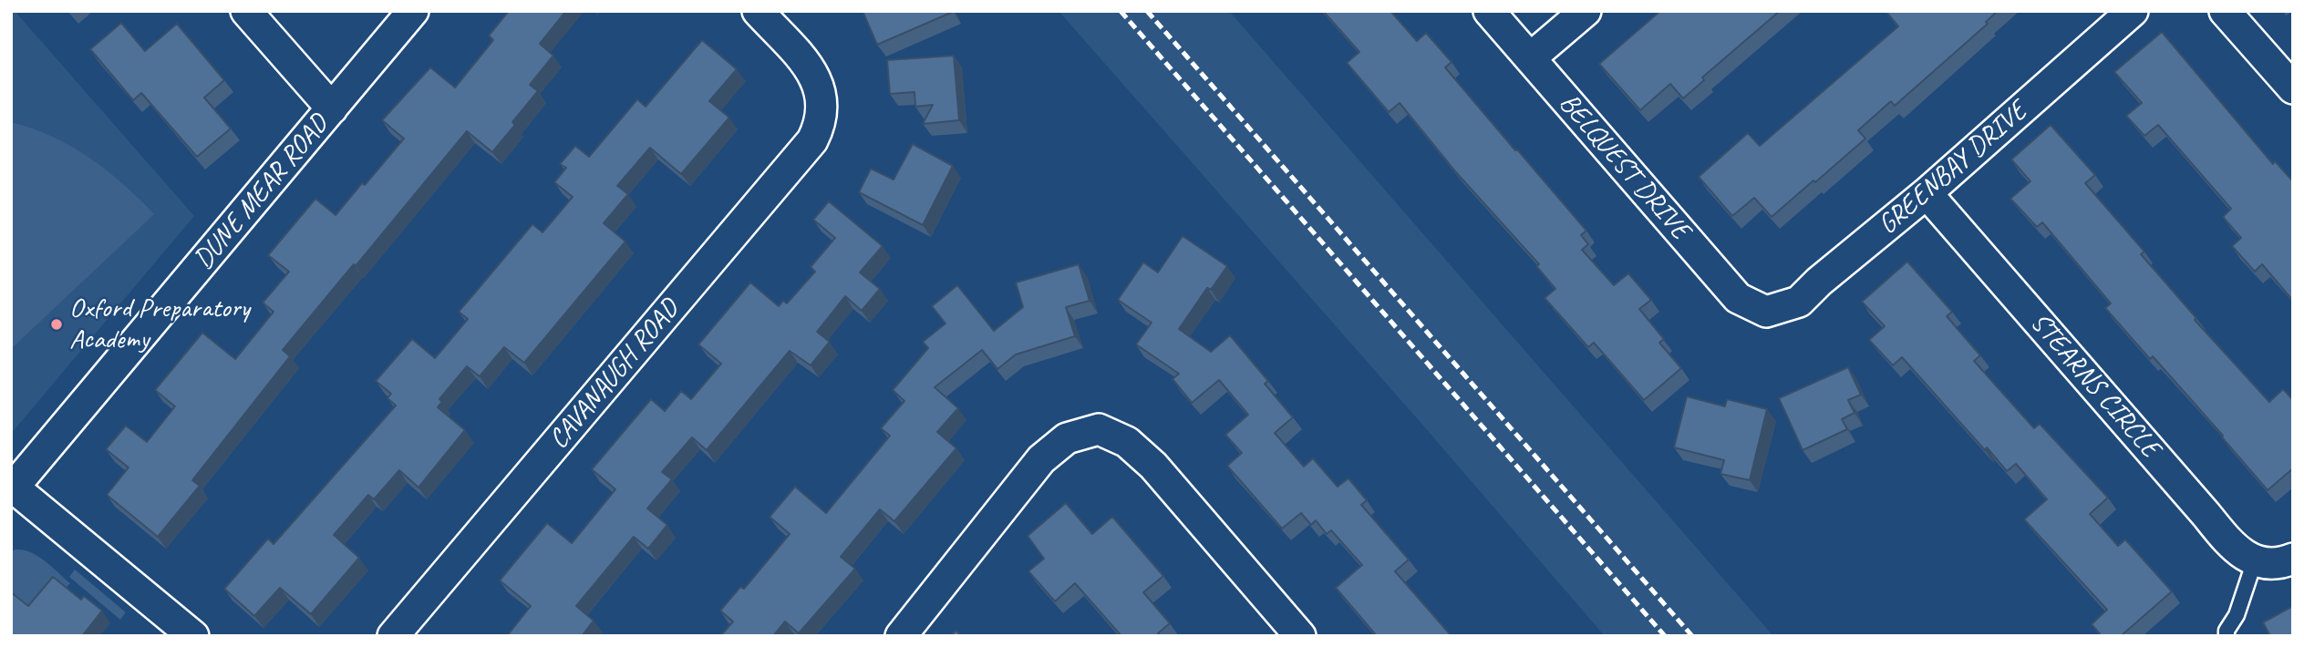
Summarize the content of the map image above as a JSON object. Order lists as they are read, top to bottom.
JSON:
{
  "streets": {
    "street": [
      "BELQUEST DRIVE",
      "GREENBAY DRIVE",
      "DUNE MEAR ROAD",
      "CAVANAUGH ROAD",
      "STEARNS CIRCLE"
    ]
  },
  "crossings": [
    ["BELQUEST DRIVE", "GREENBAY DRIVE"],
    ["GREENBAY DRIVE", "STEARNS CIRCLE"]
  ],
  "places": ["Oxford Preparatory Academy"]
}
